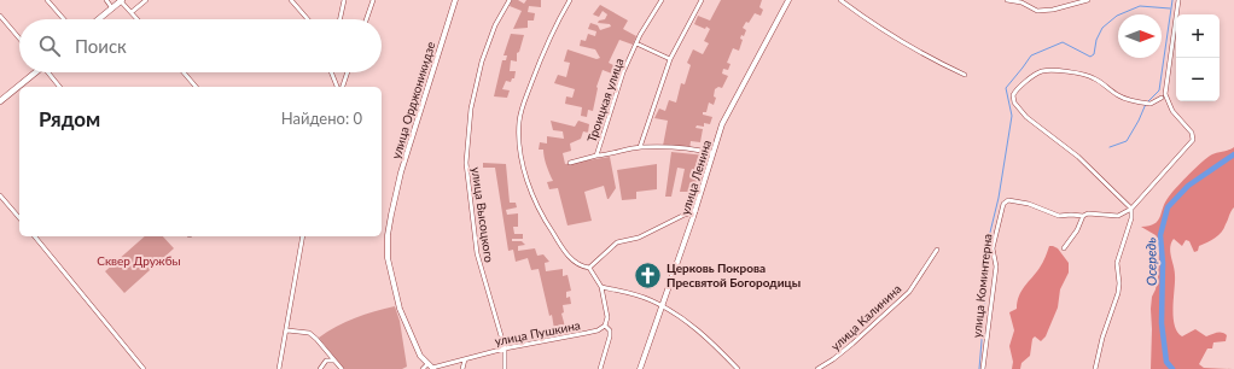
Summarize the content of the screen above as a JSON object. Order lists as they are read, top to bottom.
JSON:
{
  "streets": {
    "street": [
      "улица Орджоникидзе",
      "Троицкая улица",
      "улица Ленина",
      "улица Высоцкого",
      "улица Коминтерна",
      "улица Калинина",
      "улица Пушкина"
    ]
  },
  "crossings": [
    ["улица Орджоникидзе", "улица Пушкина"],
    ["Троицкая улица", "улица Ленина"],
    ["улица Высоцкого", "улица Пушкина"]
  ],
  "water": ["Осередь"],
  "parks": ["Сквер Дружбы"],
  "places": {
    "church": ["Церковь Покрова Пресвятой Богородицы"]
  },
  "north": "right",
  "page": {
    "map_buttons": ["+", "−"],
    "search": "Поиск",
    "heading": ["Рядом", "Найдено: 0"]
  }
}
